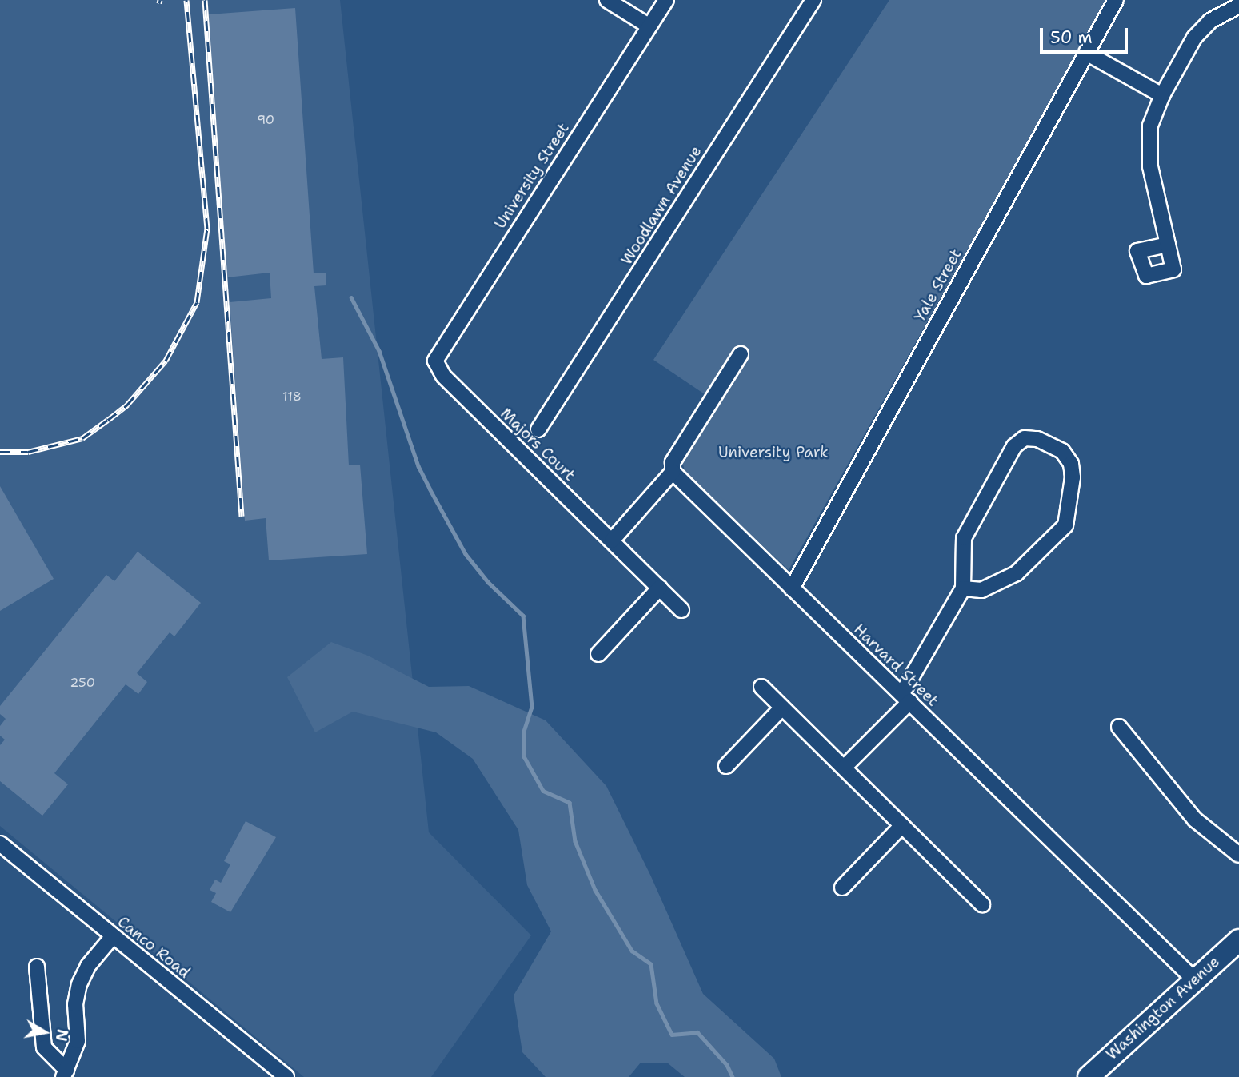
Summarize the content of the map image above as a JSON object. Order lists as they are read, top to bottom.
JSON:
{
  "streets": {
    "main road": ["Washington Avenue"],
    "street": [
      "University Street",
      "Woodlawn Avenue",
      "Yale Street",
      "Majors Court",
      "Harvard Street",
      "Canco Road"
    ]
  },
  "crossings": [
    ["University Street", "Majors Court"],
    ["Yale Street", "Harvard Street"],
    ["Harvard Street", "Washington Avenue"]
  ],
  "parks": ["University Park"],
  "house_numbers": ["90", "118", "250"],
  "scale_bar": "50 m",
  "north": "right"
}
